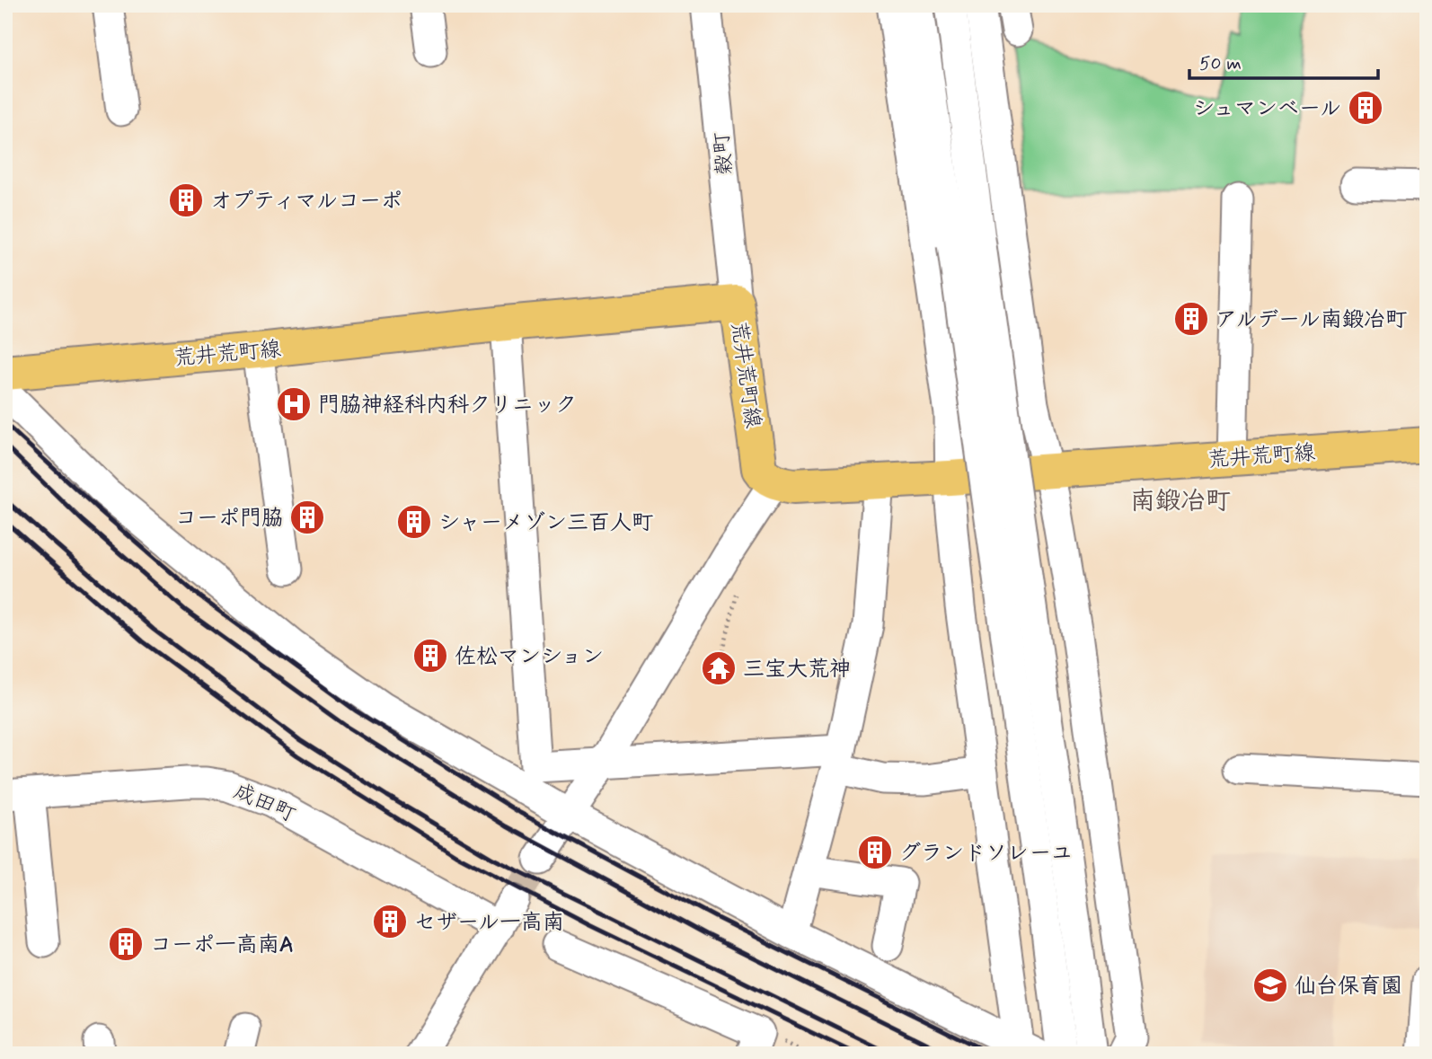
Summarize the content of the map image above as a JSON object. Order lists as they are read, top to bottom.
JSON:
{
  "streets": {
    "main road": ["荒井荒町線"],
    "street": ["穀町", "成田町"]
  },
  "crossings": [
    ["穀町", "荒井荒町線"]
  ],
  "districts": ["南鍛冶町"],
  "places": {
    "building": [
      "シュマンベール",
      "オプティマルコーポ",
      "アルデール南鍛冶町",
      "コーポ門脇",
      "シャーメゾン三百人町",
      "佐松マンション",
      "グランドソレーユ",
      "セザール一高南",
      "コーポ一高南A"
    ],
    "hospital": ["門脇神経科内科クリニック"],
    "temple": ["三宝大荒神"],
    "school or university": ["仙台保育園"]
  },
  "scale_bar": "50 m"
}
